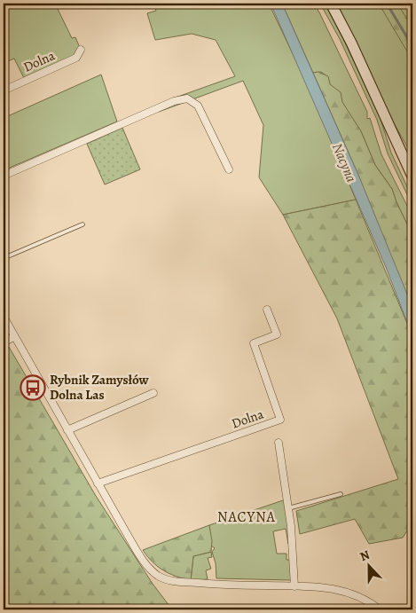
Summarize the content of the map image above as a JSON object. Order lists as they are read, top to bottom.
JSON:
{
  "streets": {
    "street": ["Dolna"]
  },
  "districts": ["NACYNA"],
  "water": ["Nacyna"],
  "places": {
    "bus stop": ["Rybnik Zamysłów Dolna Las"]
  },
  "north": "top"
}
